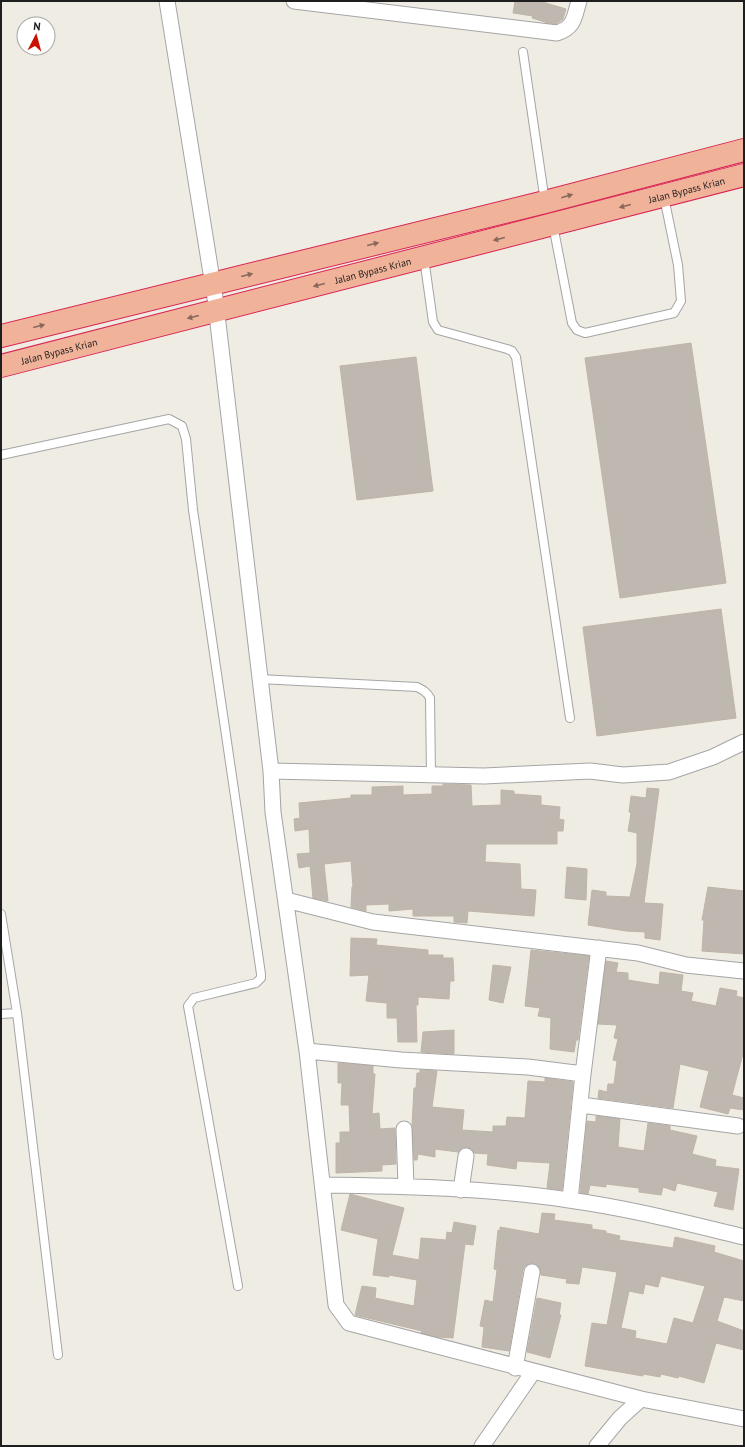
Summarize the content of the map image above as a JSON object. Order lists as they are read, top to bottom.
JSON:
{
  "streets": {
    "highway": ["Jalan Bypass Krian"]
  },
  "north": "top"
}
